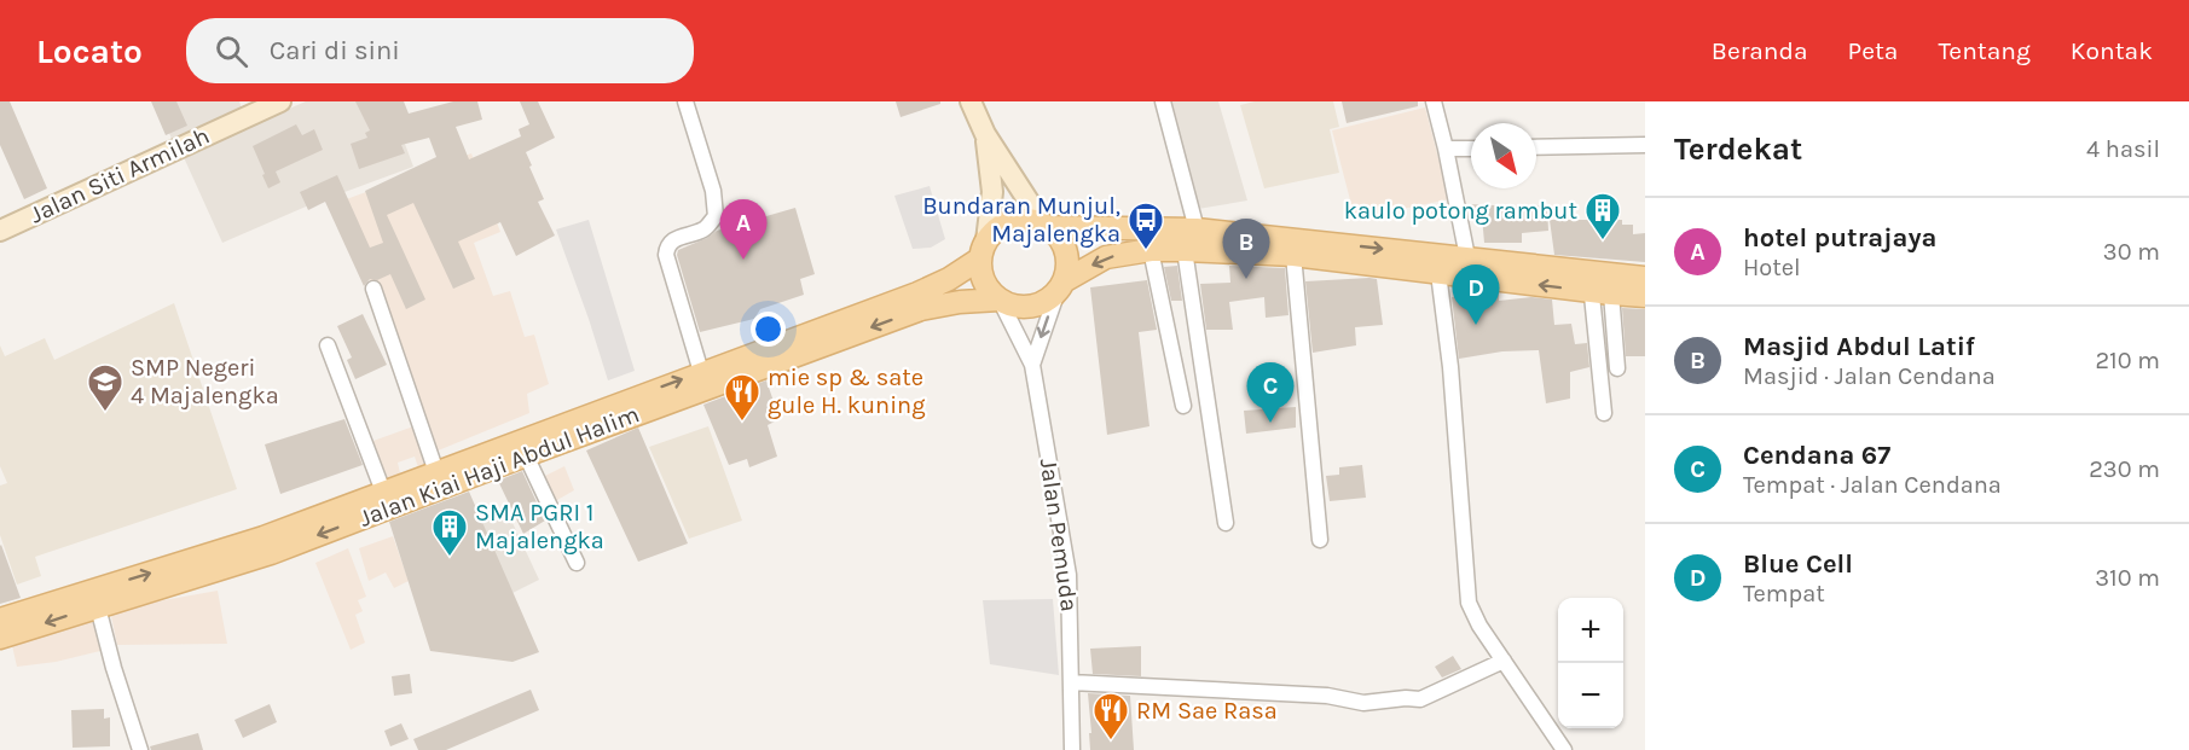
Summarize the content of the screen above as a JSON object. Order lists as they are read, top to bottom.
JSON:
{
  "streets": {
    "main road": ["Jalan Siti Armilah", "Jalan Kiai Haji Abdul Halim"],
    "street": ["Jalan Pemuda"]
  },
  "places": {
    "building": ["kaulo potong rambut", "SMA PGRI 1 Majalengka"],
    "bus stop": ["Bundaran Munjul, Majalengka"],
    "school or university": ["SMP Negeri 4 Majalengka"],
    "restaurant": ["mie sp & sate gule H. kuning", "RM Sae Rasa"]
  },
  "north": "bottom right",
  "page": {
    "header": "Locato",
    "search": "Cari di sini",
    "nav": [
      "Beranda",
      "Peta",
      "Tentang",
      "Kontak"
    ],
    "heading": ["Terdekat", "4 hasil"],
    "list": [
      {
        "mark": "A",
        "name": "hotel putrajaya",
        "note": "Hotel",
        "value": "30 m"
      },
      {
        "mark": "B",
        "name": "Masjid Abdul Latif",
        "note": "Masjid · Jalan Cendana",
        "value": "210 m"
      },
      {
        "mark": "C",
        "name": "Cendana 67",
        "note": "Tempat · Jalan Cendana",
        "value": "230 m"
      },
      {
        "mark": "D",
        "name": "Blue Cell",
        "note": "Tempat",
        "value": "310 m"
      }
    ],
    "pins": [
      "A",
      "B",
      "D",
      "C"
    ],
    "map_buttons": ["+", "−"]
  }
}
